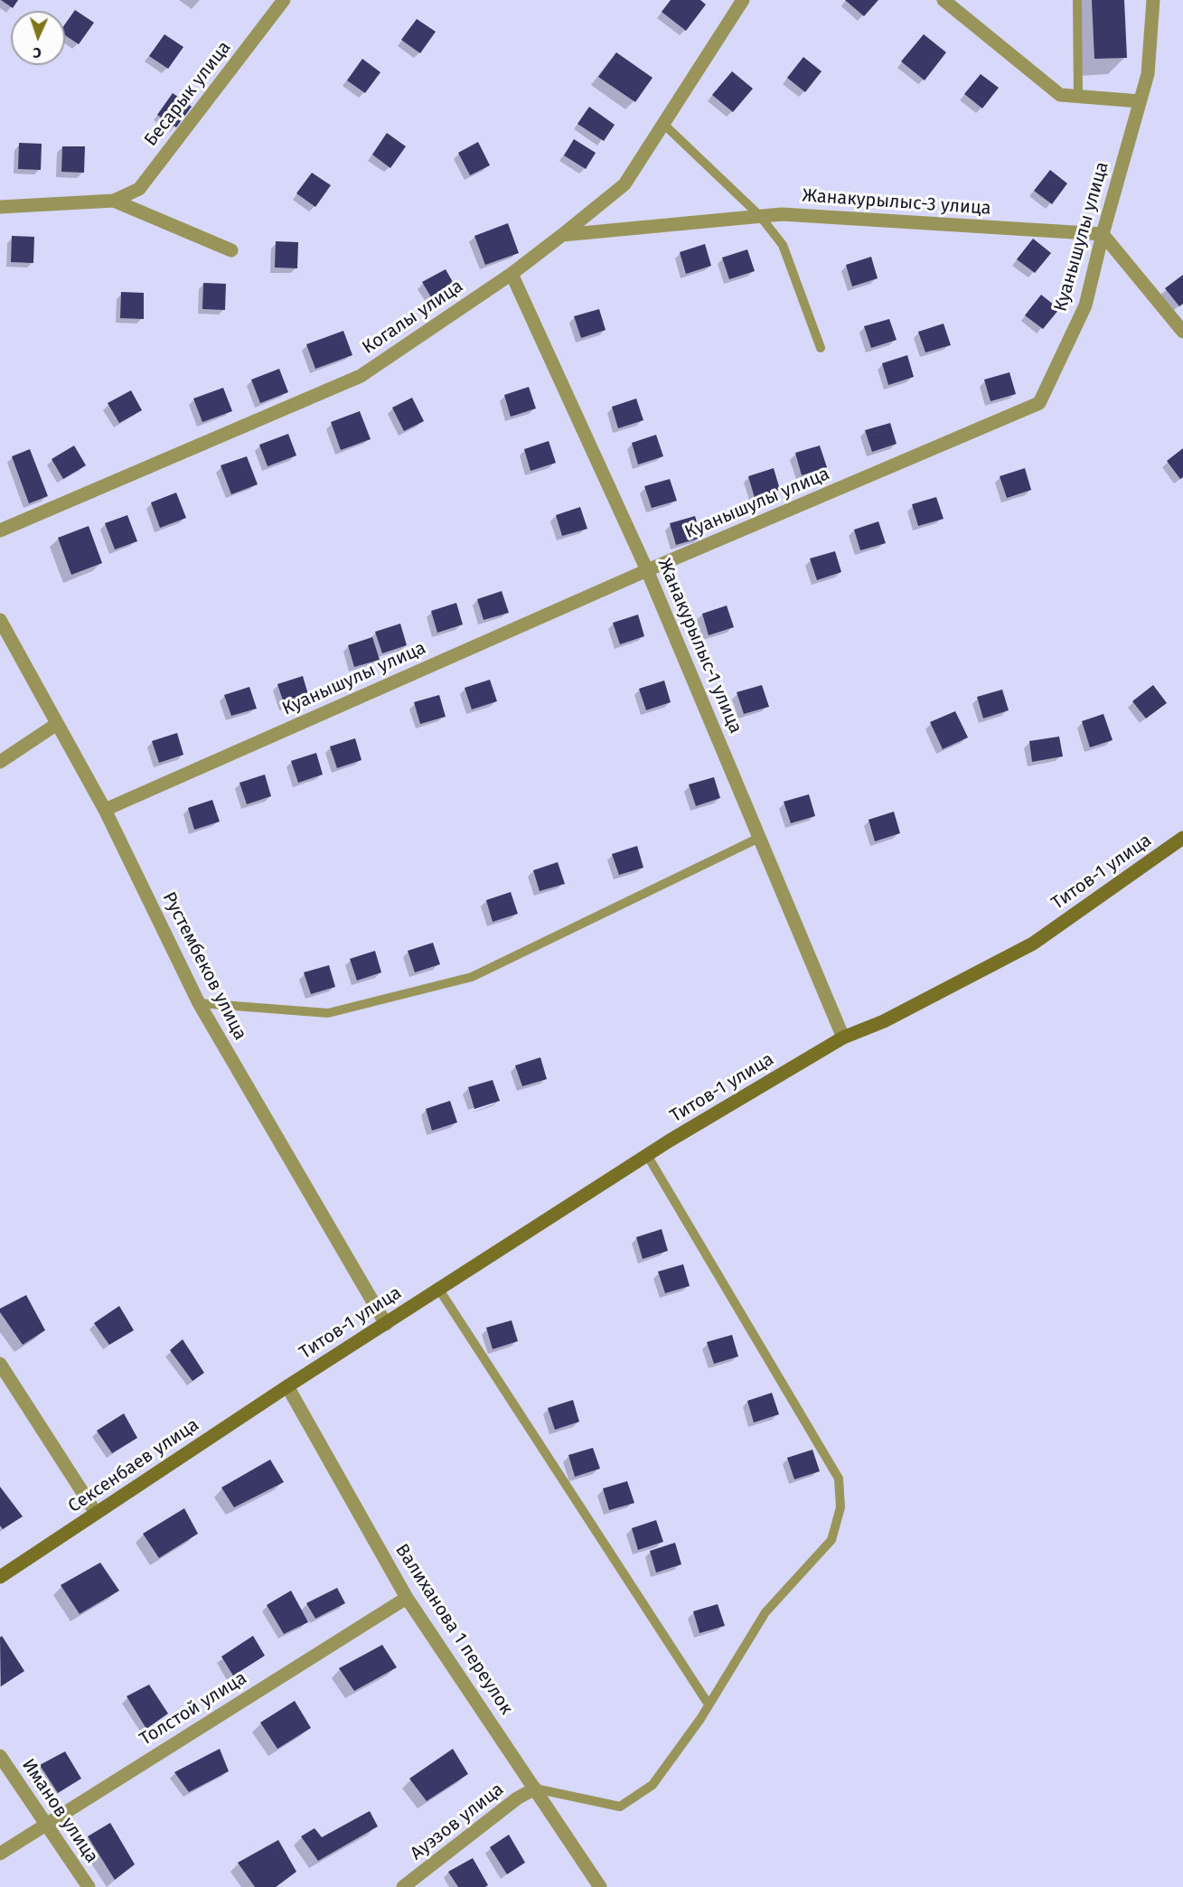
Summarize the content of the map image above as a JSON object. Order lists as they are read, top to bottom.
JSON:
{
  "streets": {
    "street": [
      "Бесарык улица",
      "Жанакурылыс-3 улица",
      "Куанышулы улица",
      "Когалы улица",
      "Жанакурылыс-1 улица",
      "Титов-1 улица",
      "Рустембеков улица",
      "Сексенбаев улица",
      "Валиханова 1 переулок",
      "Толстой улица",
      "Иманов улица",
      "Ауэзов улица"
    ]
  },
  "crossings": [
    ["Жанакурылыс-3 улица", "Куанышулы улица"],
    ["Жанакурылыс-3 улица", "Когалы улица"],
    ["Куанышулы улица", "Жанакурылыс-1 улица"],
    ["Куанышулы улица", "Рустембеков улица"],
    ["Когалы улица", "Жанакурылыс-1 улица"],
    ["Жанакурылыс-1 улица", "Титов-1 улица"],
    ["Титов-1 улица", "Рустембеков улица"],
    ["Титов-1 улица", "Сексенбаев улица"],
    ["Титов-1 улица", "Валиханова 1 переулок"],
    ["Сексенбаев улица", "Валиханова 1 переулок"],
    ["Валиханова 1 переулок", "Толстой улица"],
    ["Валиханова 1 переулок", "Ауэзов улица"],
    ["Толстой улица", "Иманов улица"]
  ],
  "north": "bottom"
}
